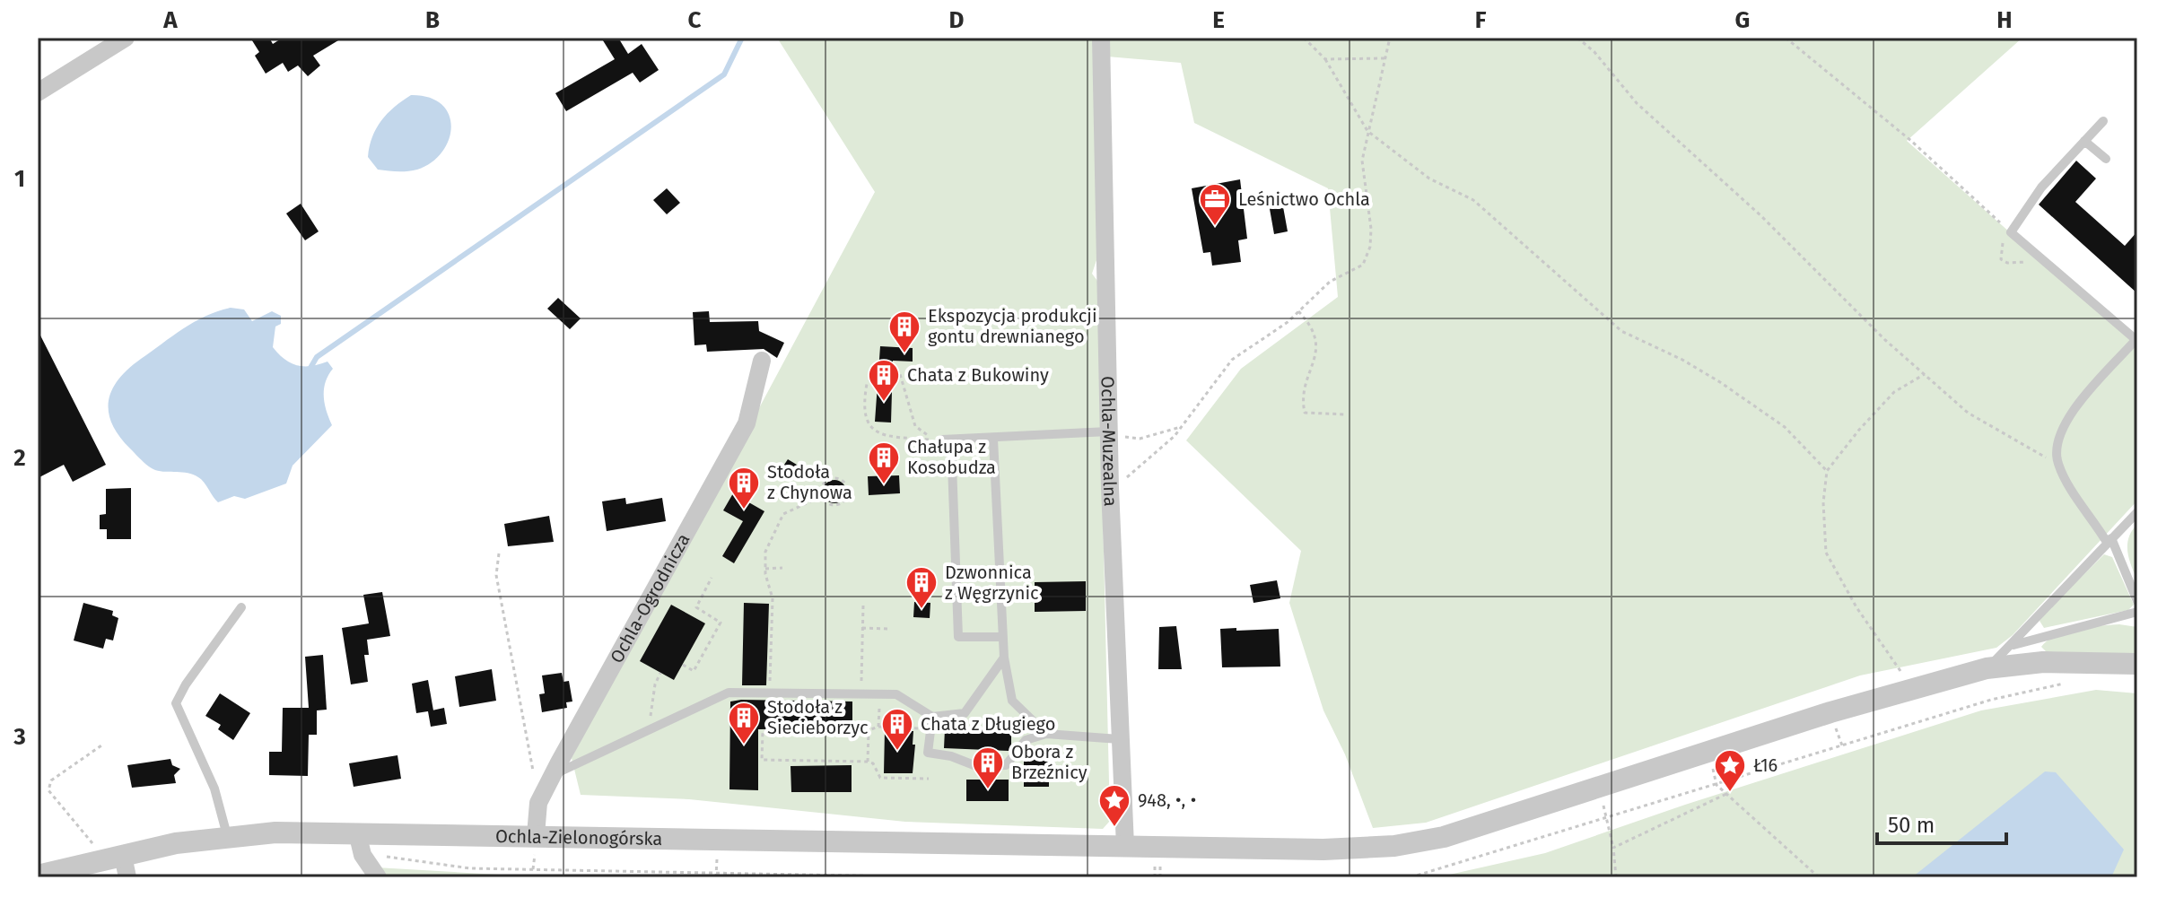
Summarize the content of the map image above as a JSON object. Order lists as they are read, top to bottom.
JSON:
{
  "streets": {
    "street": ["Ochla-Muzealna", "Ochla-Ogrodnicza", "Ochla-Zielonogórska"]
  },
  "crossings": [
    ["Ochla-Muzealna", "Ochla-Zielonogórska"],
    ["Ochla-Ogrodnicza", "Ochla-Zielonogórska"]
  ],
  "places": {
    "office": ["Leśnictwo Ochla"],
    "building": [
      "Ekspozycja produkcji gontu drewnianego",
      "Chata z Bukowiny",
      "Chałupa z Kosobudza",
      "Stodoła z Chynowa",
      "Dzwonnica z Węgrzynic",
      "Stodoła z Siecieborzyc",
      "Chata z Długiego",
      "Obora z Brzeźnicy"
    ],
    "place": ["Ł16", "948, •, •"]
  },
  "scale_bar": "50 m",
  "grid": {
    "columns": [
      "A",
      "B",
      "C",
      "D",
      "E",
      "F",
      "G",
      "H"
    ],
    "rows": ["1", "2", "3"]
  }
}
